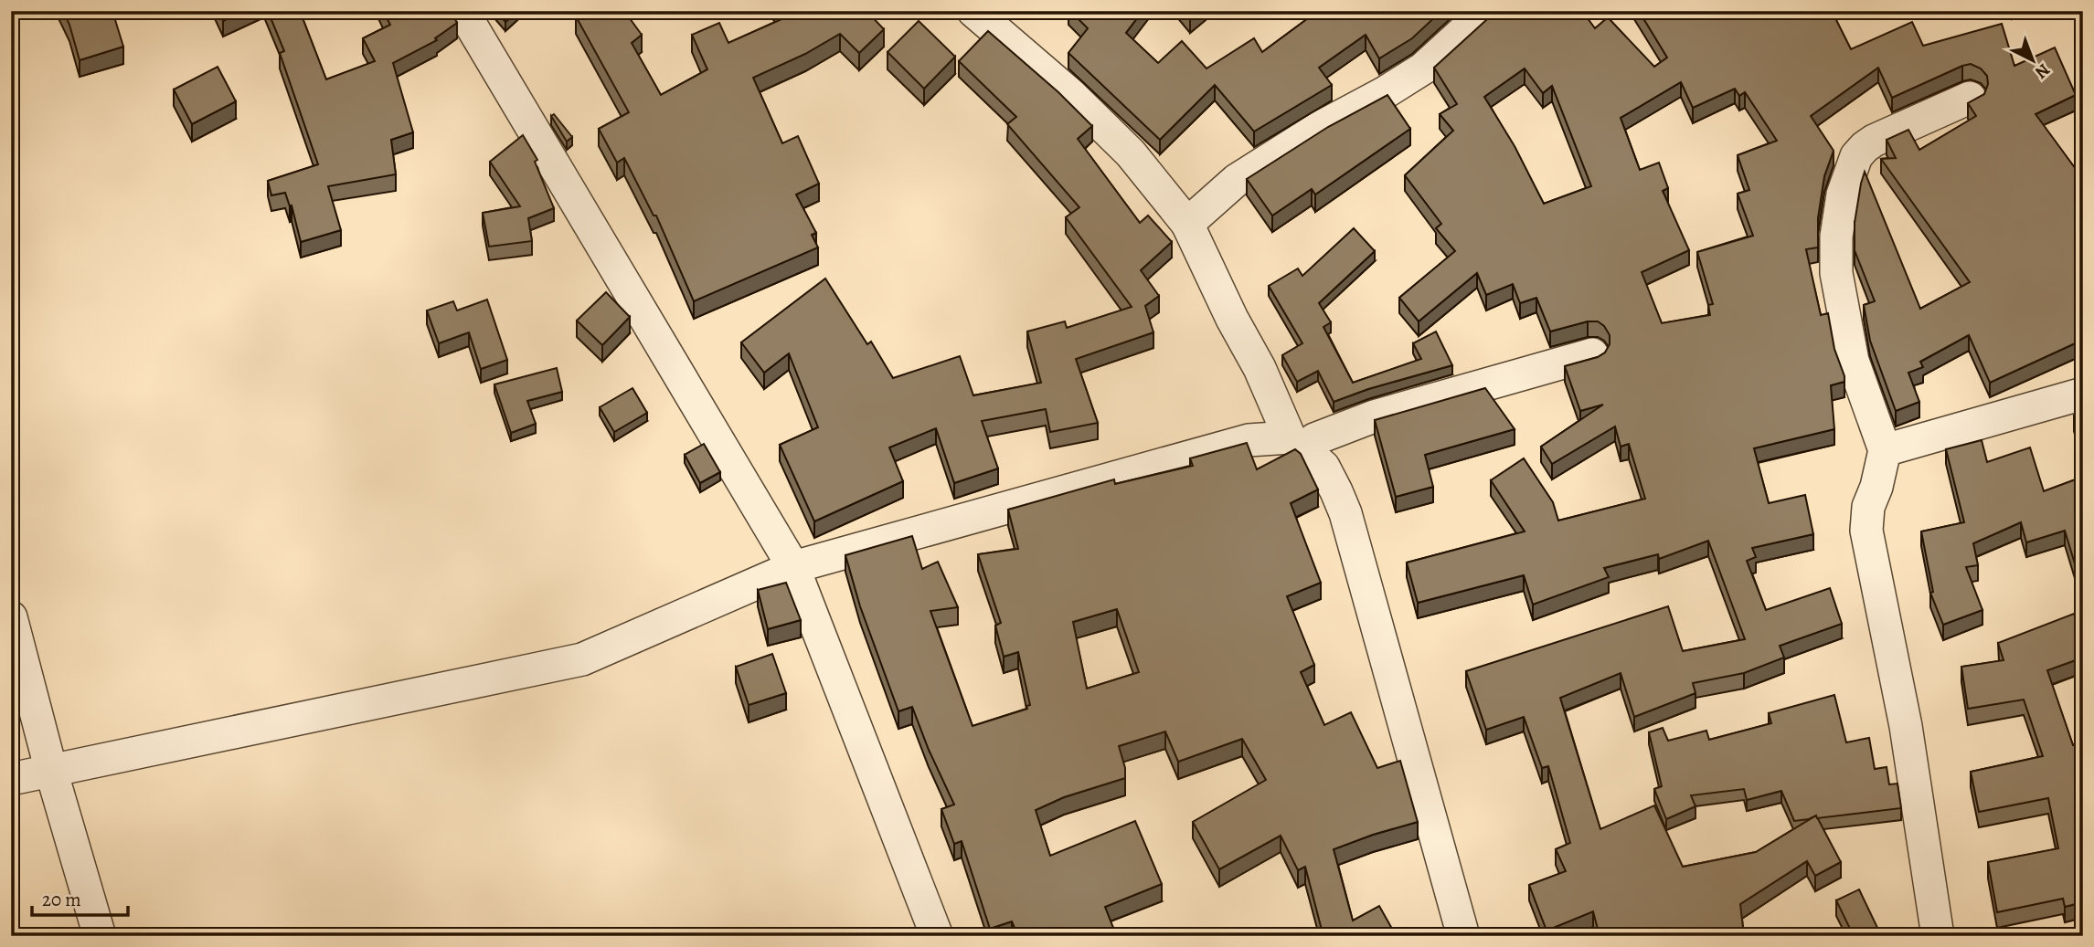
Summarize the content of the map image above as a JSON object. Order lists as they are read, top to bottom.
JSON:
{
  "scale_bar": "20 m",
  "north": "bottom right"
}
